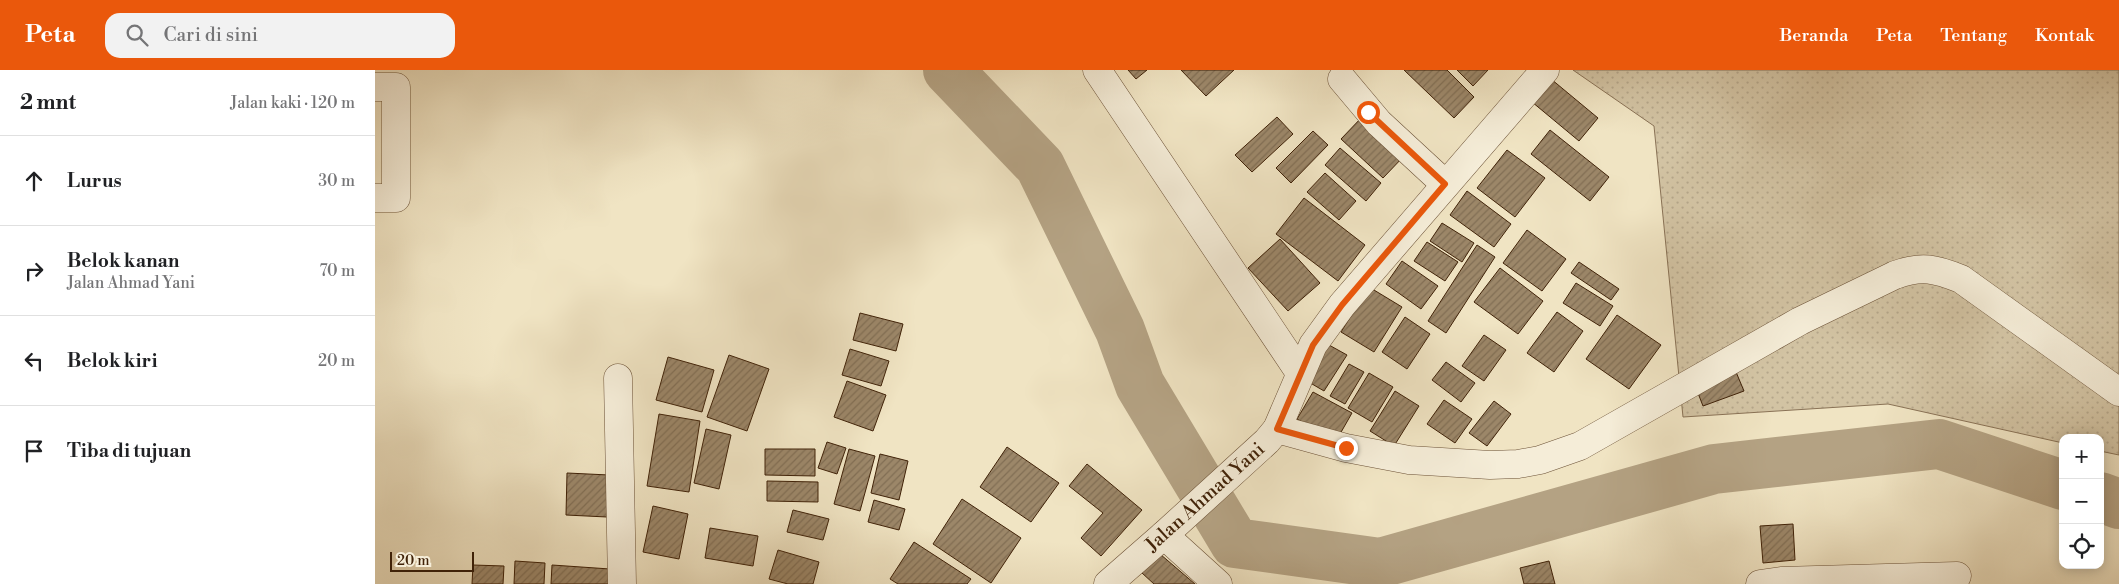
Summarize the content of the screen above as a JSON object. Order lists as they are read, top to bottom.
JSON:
{
  "streets": {
    "street": ["Jalan Ahmad Yani"]
  },
  "scale_bar": "20 m",
  "page": {
    "header": "Peta",
    "search": "Cari di sini",
    "nav": [
      "Beranda",
      "Peta",
      "Tentang",
      "Kontak"
    ],
    "heading": ["2 mnt", "Jalan kaki · 120 m"],
    "list": [
      ["Lurus", "30 m"],
      ["Belok kanan", "Jalan Ahmad Yani", "70 m"],
      ["Belok kiri", "20 m"],
      "Tiba di tujuan"
    ],
    "map_buttons": ["+", "−"],
    "scale": "20 m"
  }
}
